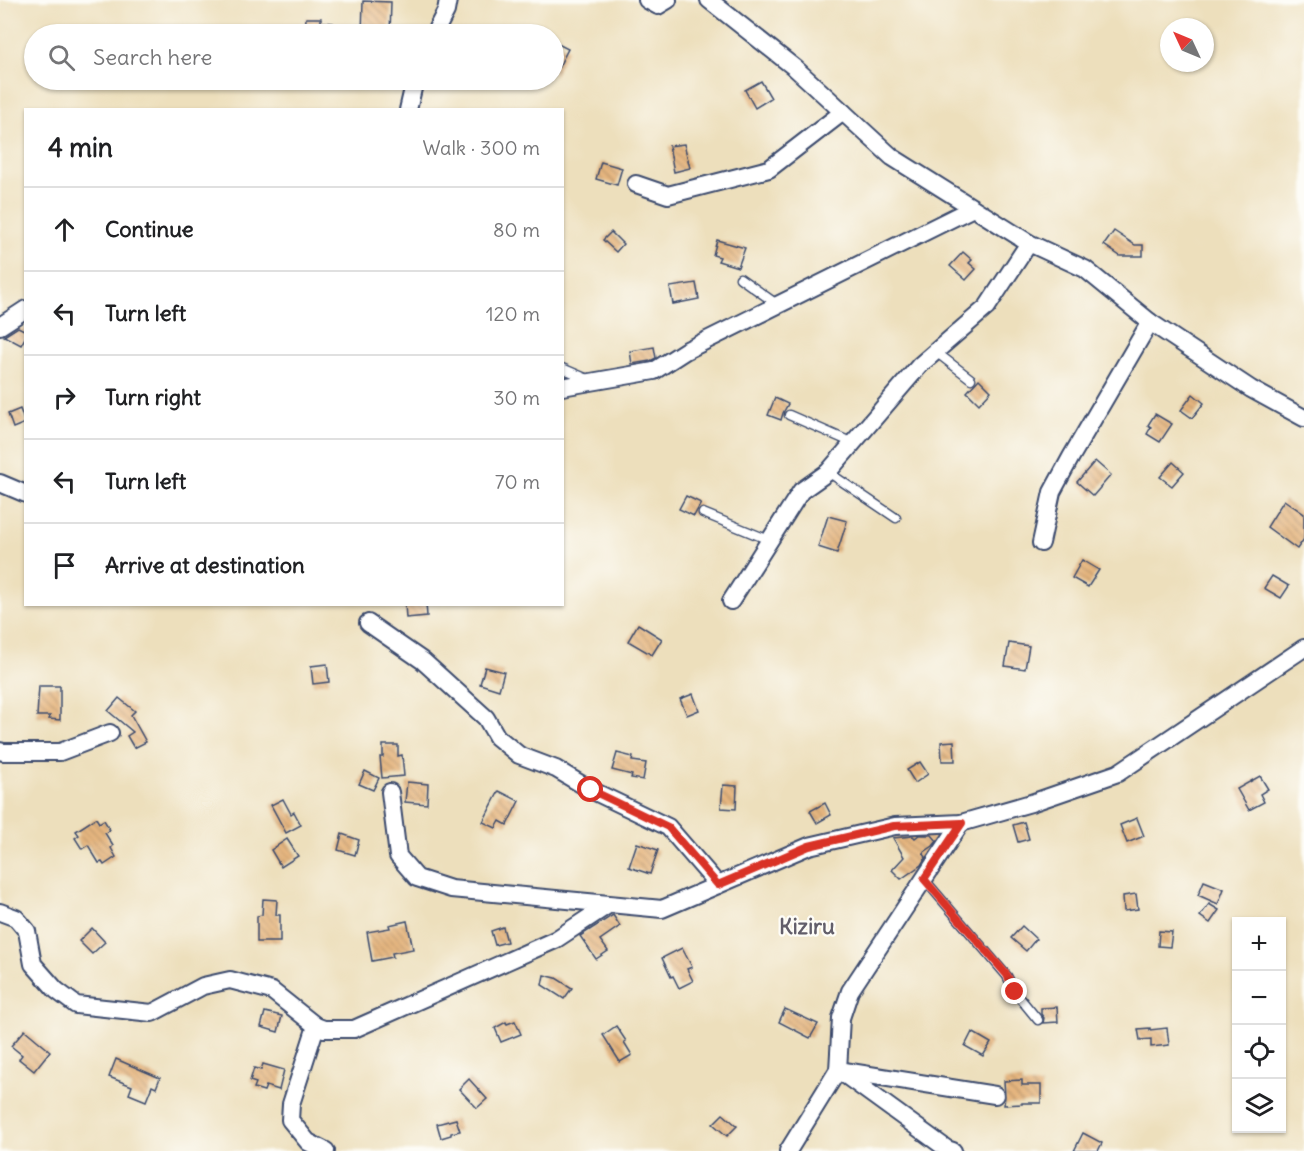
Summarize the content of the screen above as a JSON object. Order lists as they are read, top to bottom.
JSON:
{
  "districts": ["Kiziru"],
  "north": "top left",
  "page": {
    "search": "Search here",
    "heading": ["4 min", "Walk · 300 m"],
    "list": [
      ["Continue", "80 m"],
      ["Turn left", "120 m"],
      ["Turn right", "30 m"],
      ["Turn left", "70 m"],
      "Arrive at destination"
    ],
    "map_buttons": ["+", "−"]
  }
}
